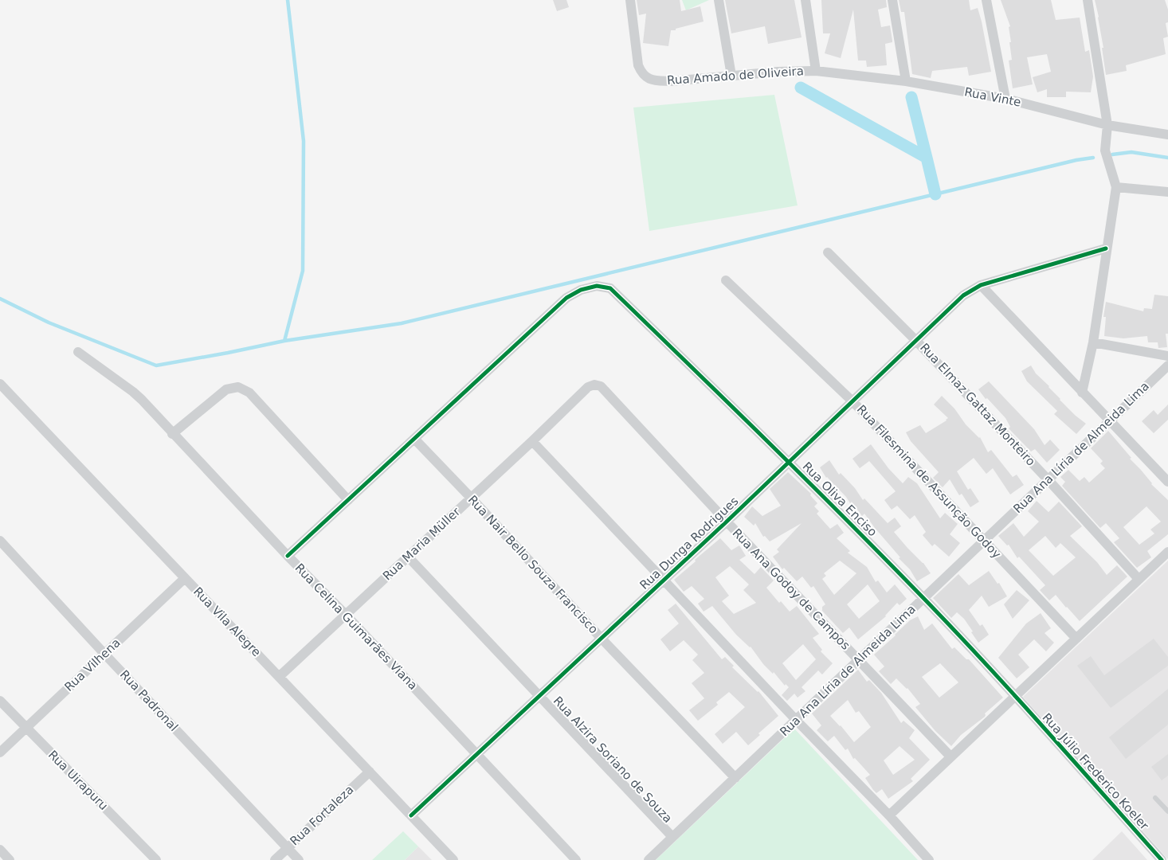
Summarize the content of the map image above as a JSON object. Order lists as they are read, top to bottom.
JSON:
{
  "streets": {
    "street": [
      "Rua Amado de Oliveira",
      "Rua Vinte",
      "Rua Elmaz Gattaz Monteiro",
      "Rua Ana Líria de Almeida Lima",
      "Rua Filesmina de Assunção Godoy",
      "Rua Oliva Enciso",
      "Rua Dunga Rodrigues",
      "Rua Maria Müller",
      "Rua Nair Bello Souza Francisco",
      "Rua Ana Godoy de Campos",
      "Rua Vila Alegre",
      "Rua Celina Guimarães Viana",
      "Rua Vilhena",
      "Rua Padronal",
      "Rua Alzira Soriano de Souza",
      "Rua Júlio Frederico Koeler",
      "Rua Uirapuru",
      "Rua Fortaleza"
    ]
  },
  "crossings": [
    ["Rua Amado de Oliveira", "Rua Vinte"],
    ["Rua Elmaz Gattaz Monteiro", "Rua Ana Líria de Almeida Lima"],
    ["Rua Elmaz Gattaz Monteiro", "Rua Dunga Rodrigues"],
    ["Rua Ana Líria de Almeida Lima", "Rua Filesmina de Assunção Godoy"],
    ["Rua Ana Líria de Almeida Lima", "Rua Oliva Enciso"],
    ["Rua Ana Líria de Almeida Lima", "Rua Nair Bello Souza Francisco"],
    ["Rua Ana Líria de Almeida Lima", "Rua Ana Godoy de Campos"],
    ["Rua Ana Líria de Almeida Lima", "Rua Alzira Soriano de Souza"],
    ["Rua Filesmina de Assunção Godoy", "Rua Dunga Rodrigues"],
    ["Rua Oliva Enciso", "Rua Dunga Rodrigues"],
    ["Rua Oliva Enciso", "Rua Nair Bello Souza Francisco"],
    ["Rua Oliva Enciso", "Rua Júlio Frederico Koeler"],
    ["Rua Dunga Rodrigues", "Rua Nair Bello Souza Francisco"],
    ["Rua Dunga Rodrigues", "Rua Ana Godoy de Campos"],
    ["Rua Dunga Rodrigues", "Rua Vila Alegre"],
    ["Rua Dunga Rodrigues", "Rua Celina Guimarães Viana"],
    ["Rua Dunga Rodrigues", "Rua Alzira Soriano de Souza"],
    ["Rua Maria Müller", "Rua Nair Bello Souza Francisco"],
    ["Rua Maria Müller", "Rua Ana Godoy de Campos"],
    ["Rua Maria Müller", "Rua Vila Alegre"],
    ["Rua Maria Müller", "Rua Celina Guimarães Viana"],
    ["Rua Maria Müller", "Rua Alzira Soriano de Souza"],
    ["Rua Vila Alegre", "Rua Vilhena"],
    ["Rua Vila Alegre", "Rua Fortaleza"],
    ["Rua Vilhena", "Rua Padronal"],
    ["Rua Vilhena", "Rua Uirapuru"],
    ["Rua Padronal", "Rua Fortaleza"]
  ]
}
